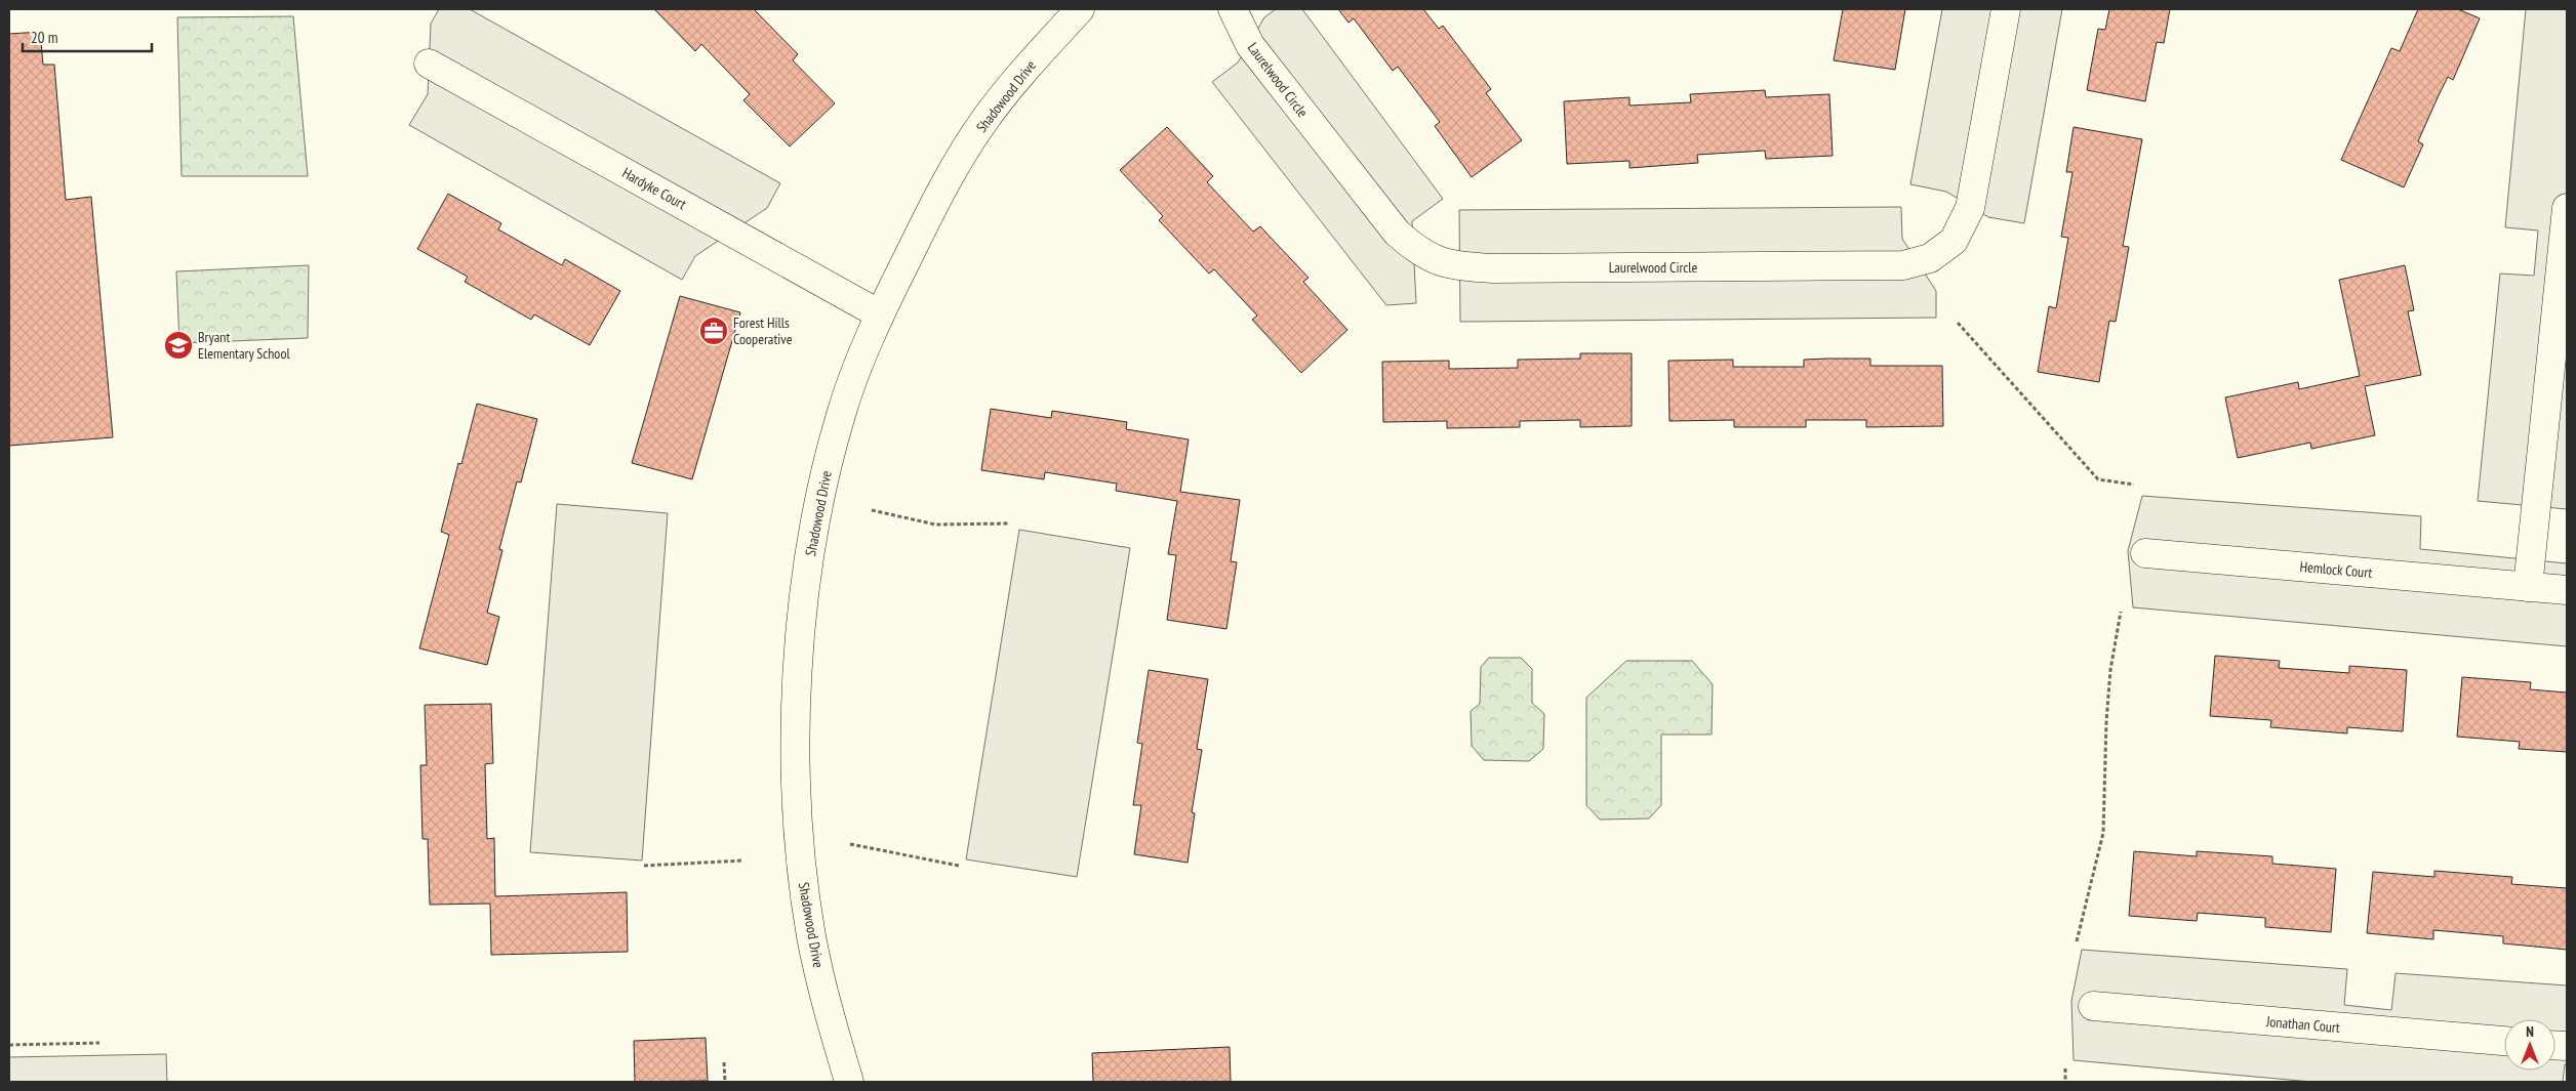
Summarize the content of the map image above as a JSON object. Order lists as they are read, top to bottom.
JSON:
{
  "streets": {
    "street": [
      "Laurelwood Circle",
      "Shadowood Drive",
      "Hardyke Court",
      "Hemlock Court",
      "Jonathan Court"
    ]
  },
  "crossings": [
    ["Shadowood Drive", "Hardyke Court"]
  ],
  "places": {
    "office": ["Forest Hills Cooperative"],
    "school or university": ["Bryant Elementary School"]
  },
  "scale_bar": "20 m",
  "north": "top"
}
